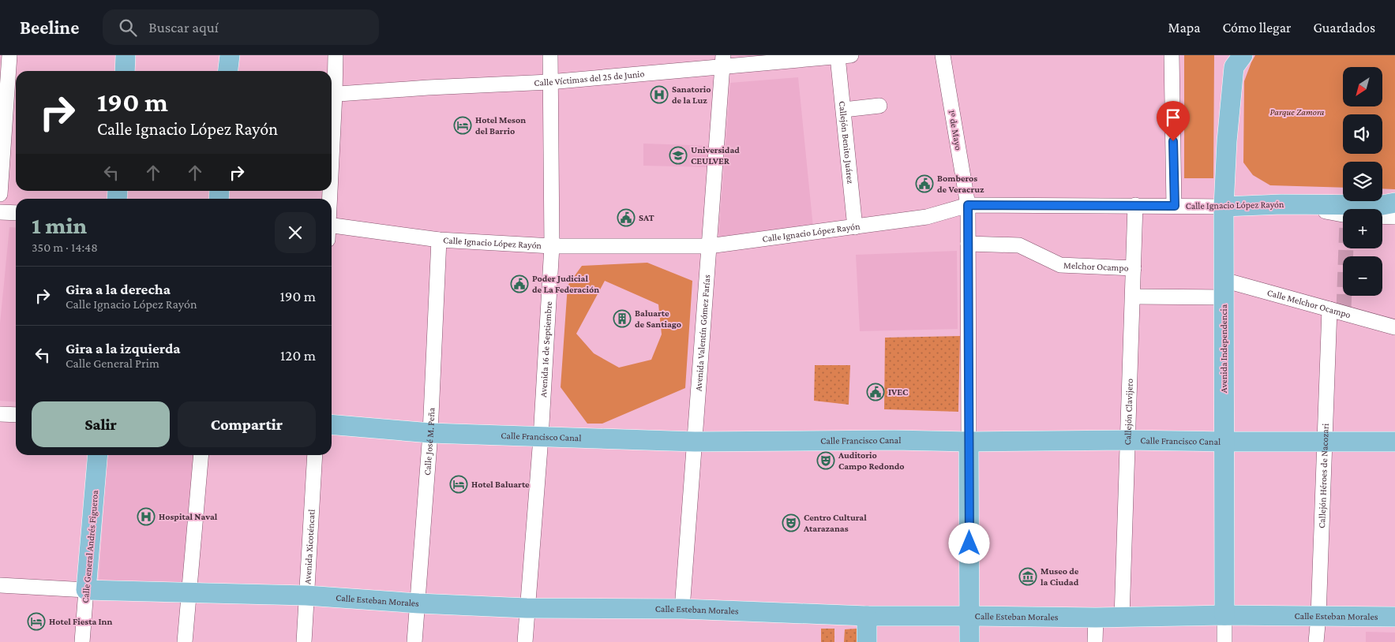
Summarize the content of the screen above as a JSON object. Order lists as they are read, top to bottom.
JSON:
{
  "streets": {
    "main road": [
      "Calle Ignacio López Rayón",
      "Avenida Independencia",
      "Calle Francisco Canal",
      "Calle General Andrés Figueroa",
      "Calle Esteban Morales"
    ],
    "street": [
      "Calle Víctimas del 25 de Junio",
      "1º de Mayo",
      "Callejón Benito Juárez",
      "Melchor Ocampo",
      "Calle Melchor Ocampo",
      "Avenida Valentín Gómez Farías",
      "Avenida 16 de Septiembre",
      "Callejón Clavijero",
      "Calle José M. Peña",
      "Callejón Héroes de Nacozari",
      "Avenida Xicoténcatl"
    ]
  },
  "crossings": [
    ["Calle Víctimas del 25 de Junio", "Callejón Benito Juárez"],
    ["Calle Víctimas del 25 de Junio", "Avenida Valentín Gómez Farías"],
    ["Calle Víctimas del 25 de Junio", "Avenida 16 de Septiembre"],
    ["1º de Mayo", "Calle Ignacio López Rayón"],
    ["1º de Mayo", "Melchor Ocampo"],
    ["1º de Mayo", "Calle Francisco Canal"],
    ["Callejón Benito Juárez", "Calle Ignacio López Rayón"],
    ["Calle Ignacio López Rayón", "Avenida Valentín Gómez Farías"],
    ["Calle Ignacio López Rayón", "Avenida 16 de Septiembre"],
    ["Calle Ignacio López Rayón", "Avenida Independencia"],
    ["Calle Ignacio López Rayón", "Callejón Clavijero"],
    ["Calle Ignacio López Rayón", "Calle José M. Peña"],
    ["Melchor Ocampo", "Callejón Clavijero"],
    ["Calle Melchor Ocampo", "Avenida Independencia"],
    ["Calle Melchor Ocampo", "Callejón Héroes de Nacozari"],
    ["Avenida Valentín Gómez Farías", "Calle Francisco Canal"],
    ["Avenida Valentín Gómez Farías", "Calle Esteban Morales"],
    ["Avenida 16 de Septiembre", "Calle Francisco Canal"],
    ["Avenida 16 de Septiembre", "Calle Esteban Morales"],
    ["Avenida Independencia", "Calle Francisco Canal"],
    ["Avenida Independencia", "Calle Esteban Morales"],
    ["Callejón Clavijero", "Calle Francisco Canal"],
    ["Callejón Clavijero", "Calle Esteban Morales"],
    ["Calle Francisco Canal", "Calle José M. Peña"],
    ["Calle Francisco Canal", "Callejón Héroes de Nacozari"],
    ["Calle José M. Peña", "Calle Esteban Morales"],
    ["Callejón Héroes de Nacozari", "Calle Esteban Morales"],
    ["Calle General Andrés Figueroa", "Calle Esteban Morales"],
    ["Avenida Xicoténcatl", "Calle Esteban Morales"]
  ],
  "parks": ["Parque Zamora"],
  "places": {
    "hospital": ["Sanatorio de la Luz", "Hospital Naval"],
    "hotel": ["Hotel Meson del Barrio", "Hotel Baluarte", "Hotel Fiesta Inn"],
    "school or university": ["Universidad CEULVER"],
    "public building": [
      "Bomberos de Veracruz",
      "SAT",
      "Poder Judicial de La Federación",
      "IVEC"
    ],
    "building": ["Baluarte de Santiago"],
    "theatre": ["Auditorio Campo Redondo", "Centro Cultural Atarazanas"],
    "museum": ["Museo de la Ciudad"]
  },
  "north": "bottom left",
  "page": {
    "header": "Beeline",
    "search": "Buscar aquí",
    "nav": ["Mapa", "Cómo llegar", "Guardados"],
    "map_buttons": ["+", "−"],
    "turn": ["190 m", "Calle Ignacio López Rayón"],
    "heading": ["1 min", "350 m · 14:48"],
    "list": [
      {
        "name": "Gira a la derecha",
        "note": "Calle Ignacio López Rayón",
        "value": "190 m"
      },
      {
        "name": "Gira a la izquierda",
        "note": "Calle General Prim",
        "value": "120 m"
      }
    ],
    "buttons": ["Salir", "Compartir"]
  }
}
